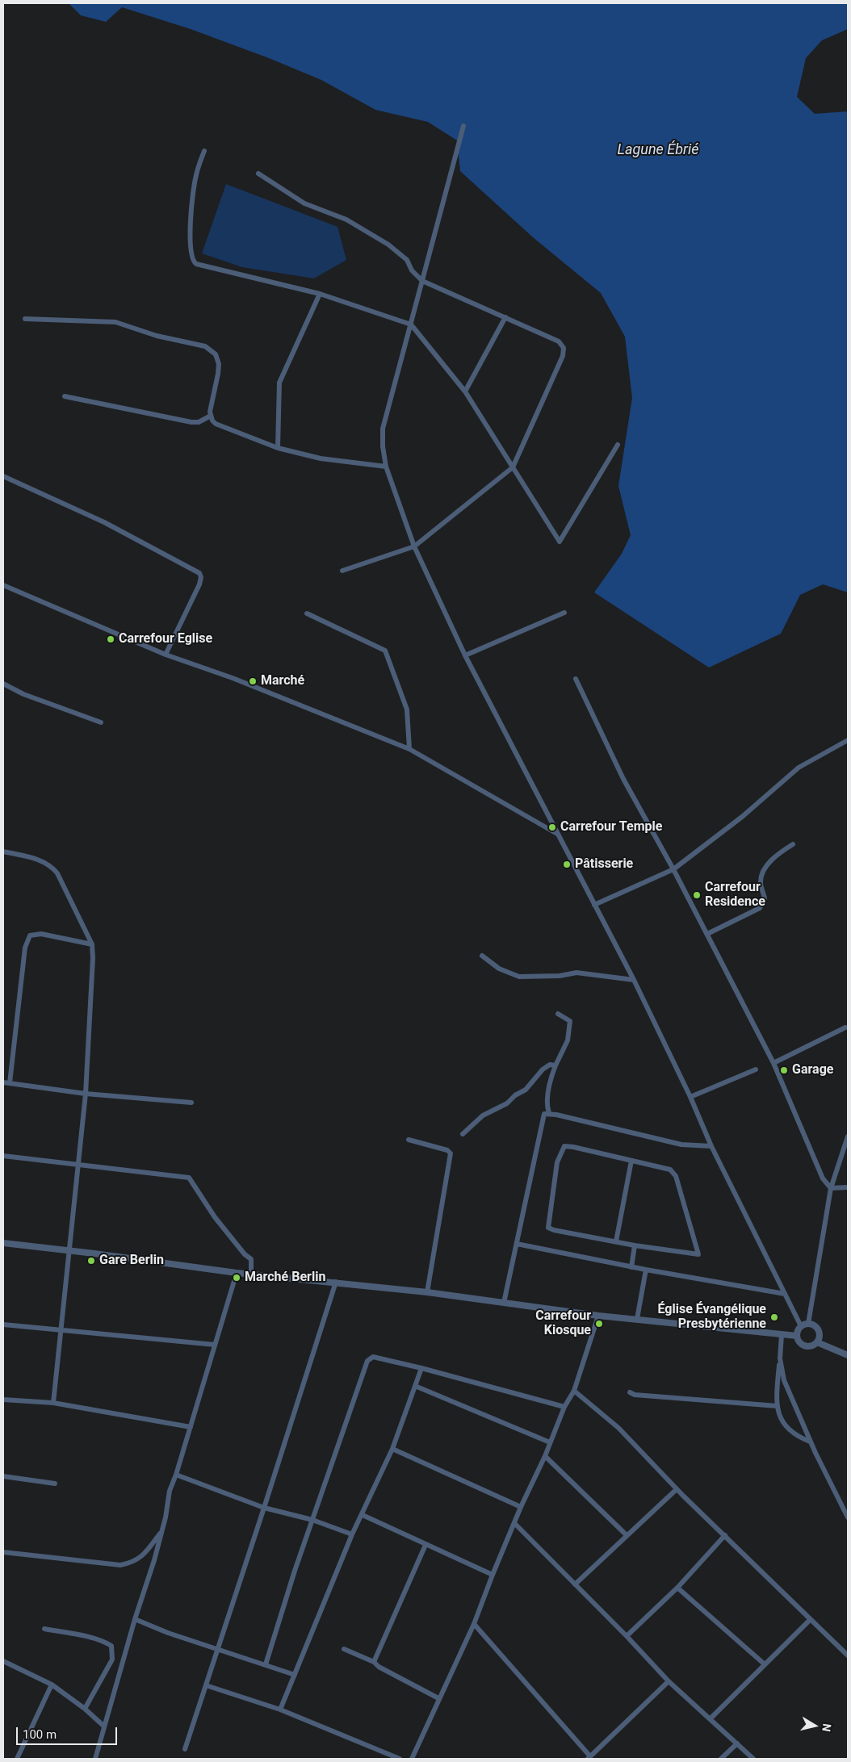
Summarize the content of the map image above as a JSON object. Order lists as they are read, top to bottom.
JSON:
{
  "water": ["Lagune Ébrié"],
  "places": [
    "Carrefour Eglise",
    "Marché",
    "Carrefour Temple",
    "Pâtisserie",
    "Carrefour Residence",
    "Garage",
    "Gare Berlin",
    "Marché Berlin",
    "Église Évangélique Presbytérienne",
    "Carrefour Kiosque"
  ],
  "scale_bar": "100 m",
  "north": "right"
}
